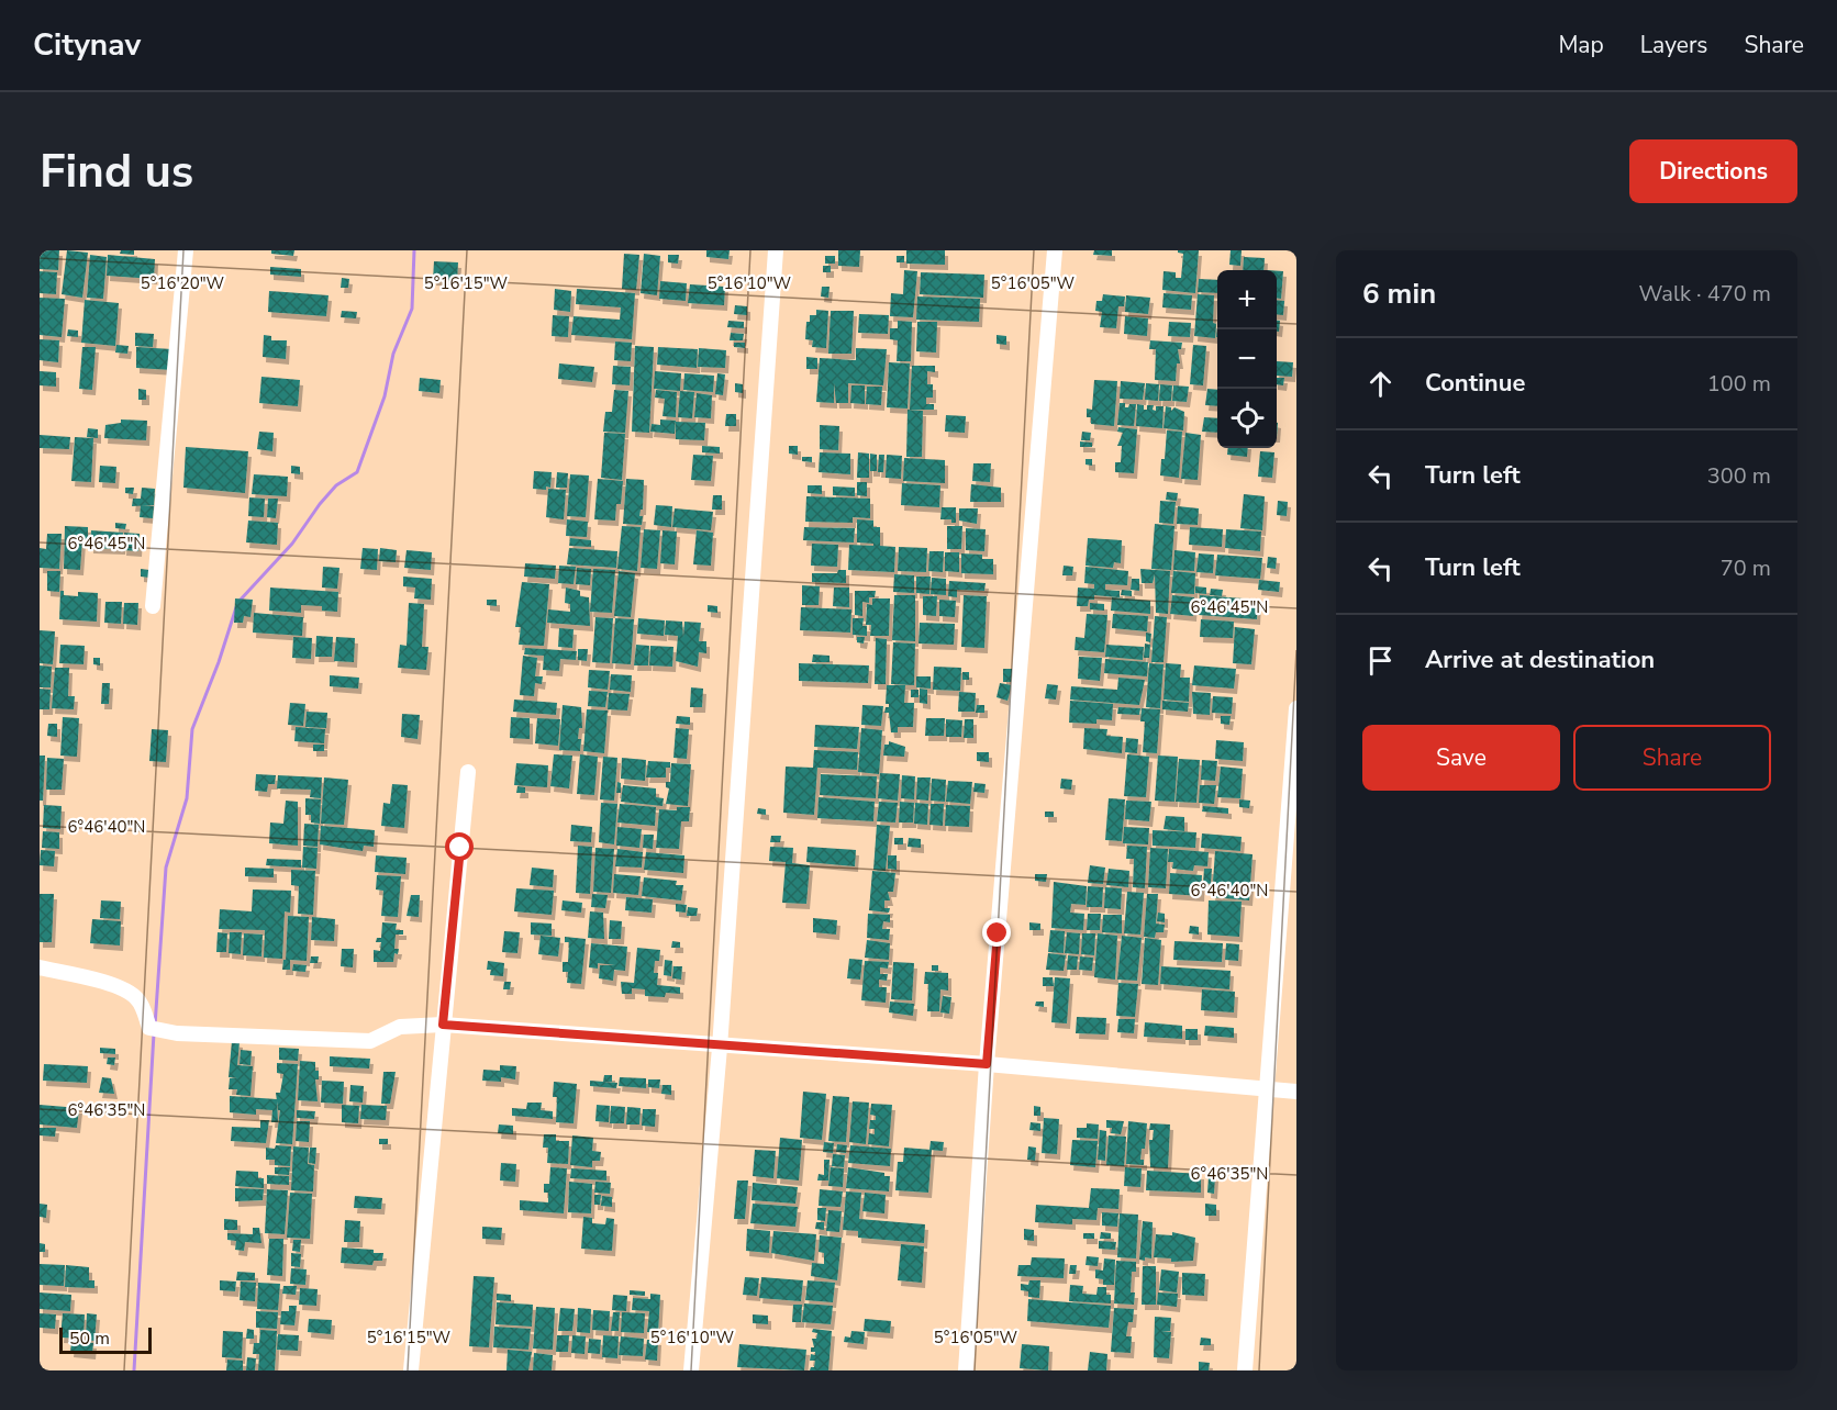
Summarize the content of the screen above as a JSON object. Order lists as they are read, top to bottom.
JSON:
{
  "scale_bar": "50 m",
  "page": {
    "header": "Citynav",
    "nav": ["Map", "Layers", "Share"],
    "buttons": [
      "Directions",
      ["Save", "Share"]
    ],
    "title": "Find us",
    "heading": ["6 min", "Walk · 470 m"],
    "map_buttons": ["+", "−"],
    "list": [
      ["Continue", "100 m"],
      ["Turn left", "300 m"],
      ["Turn left", "70 m"],
      "Arrive at destination"
    ],
    "scale": "50 m"
  },
  "coordinates": [
    "5°16'20\"W",
    "5°16'15\"W",
    "5°16'10\"W",
    "5°16'05\"W",
    "6°46'45\"N",
    "6°46'40\"N",
    "6°46'35\"N"
  ]
}
